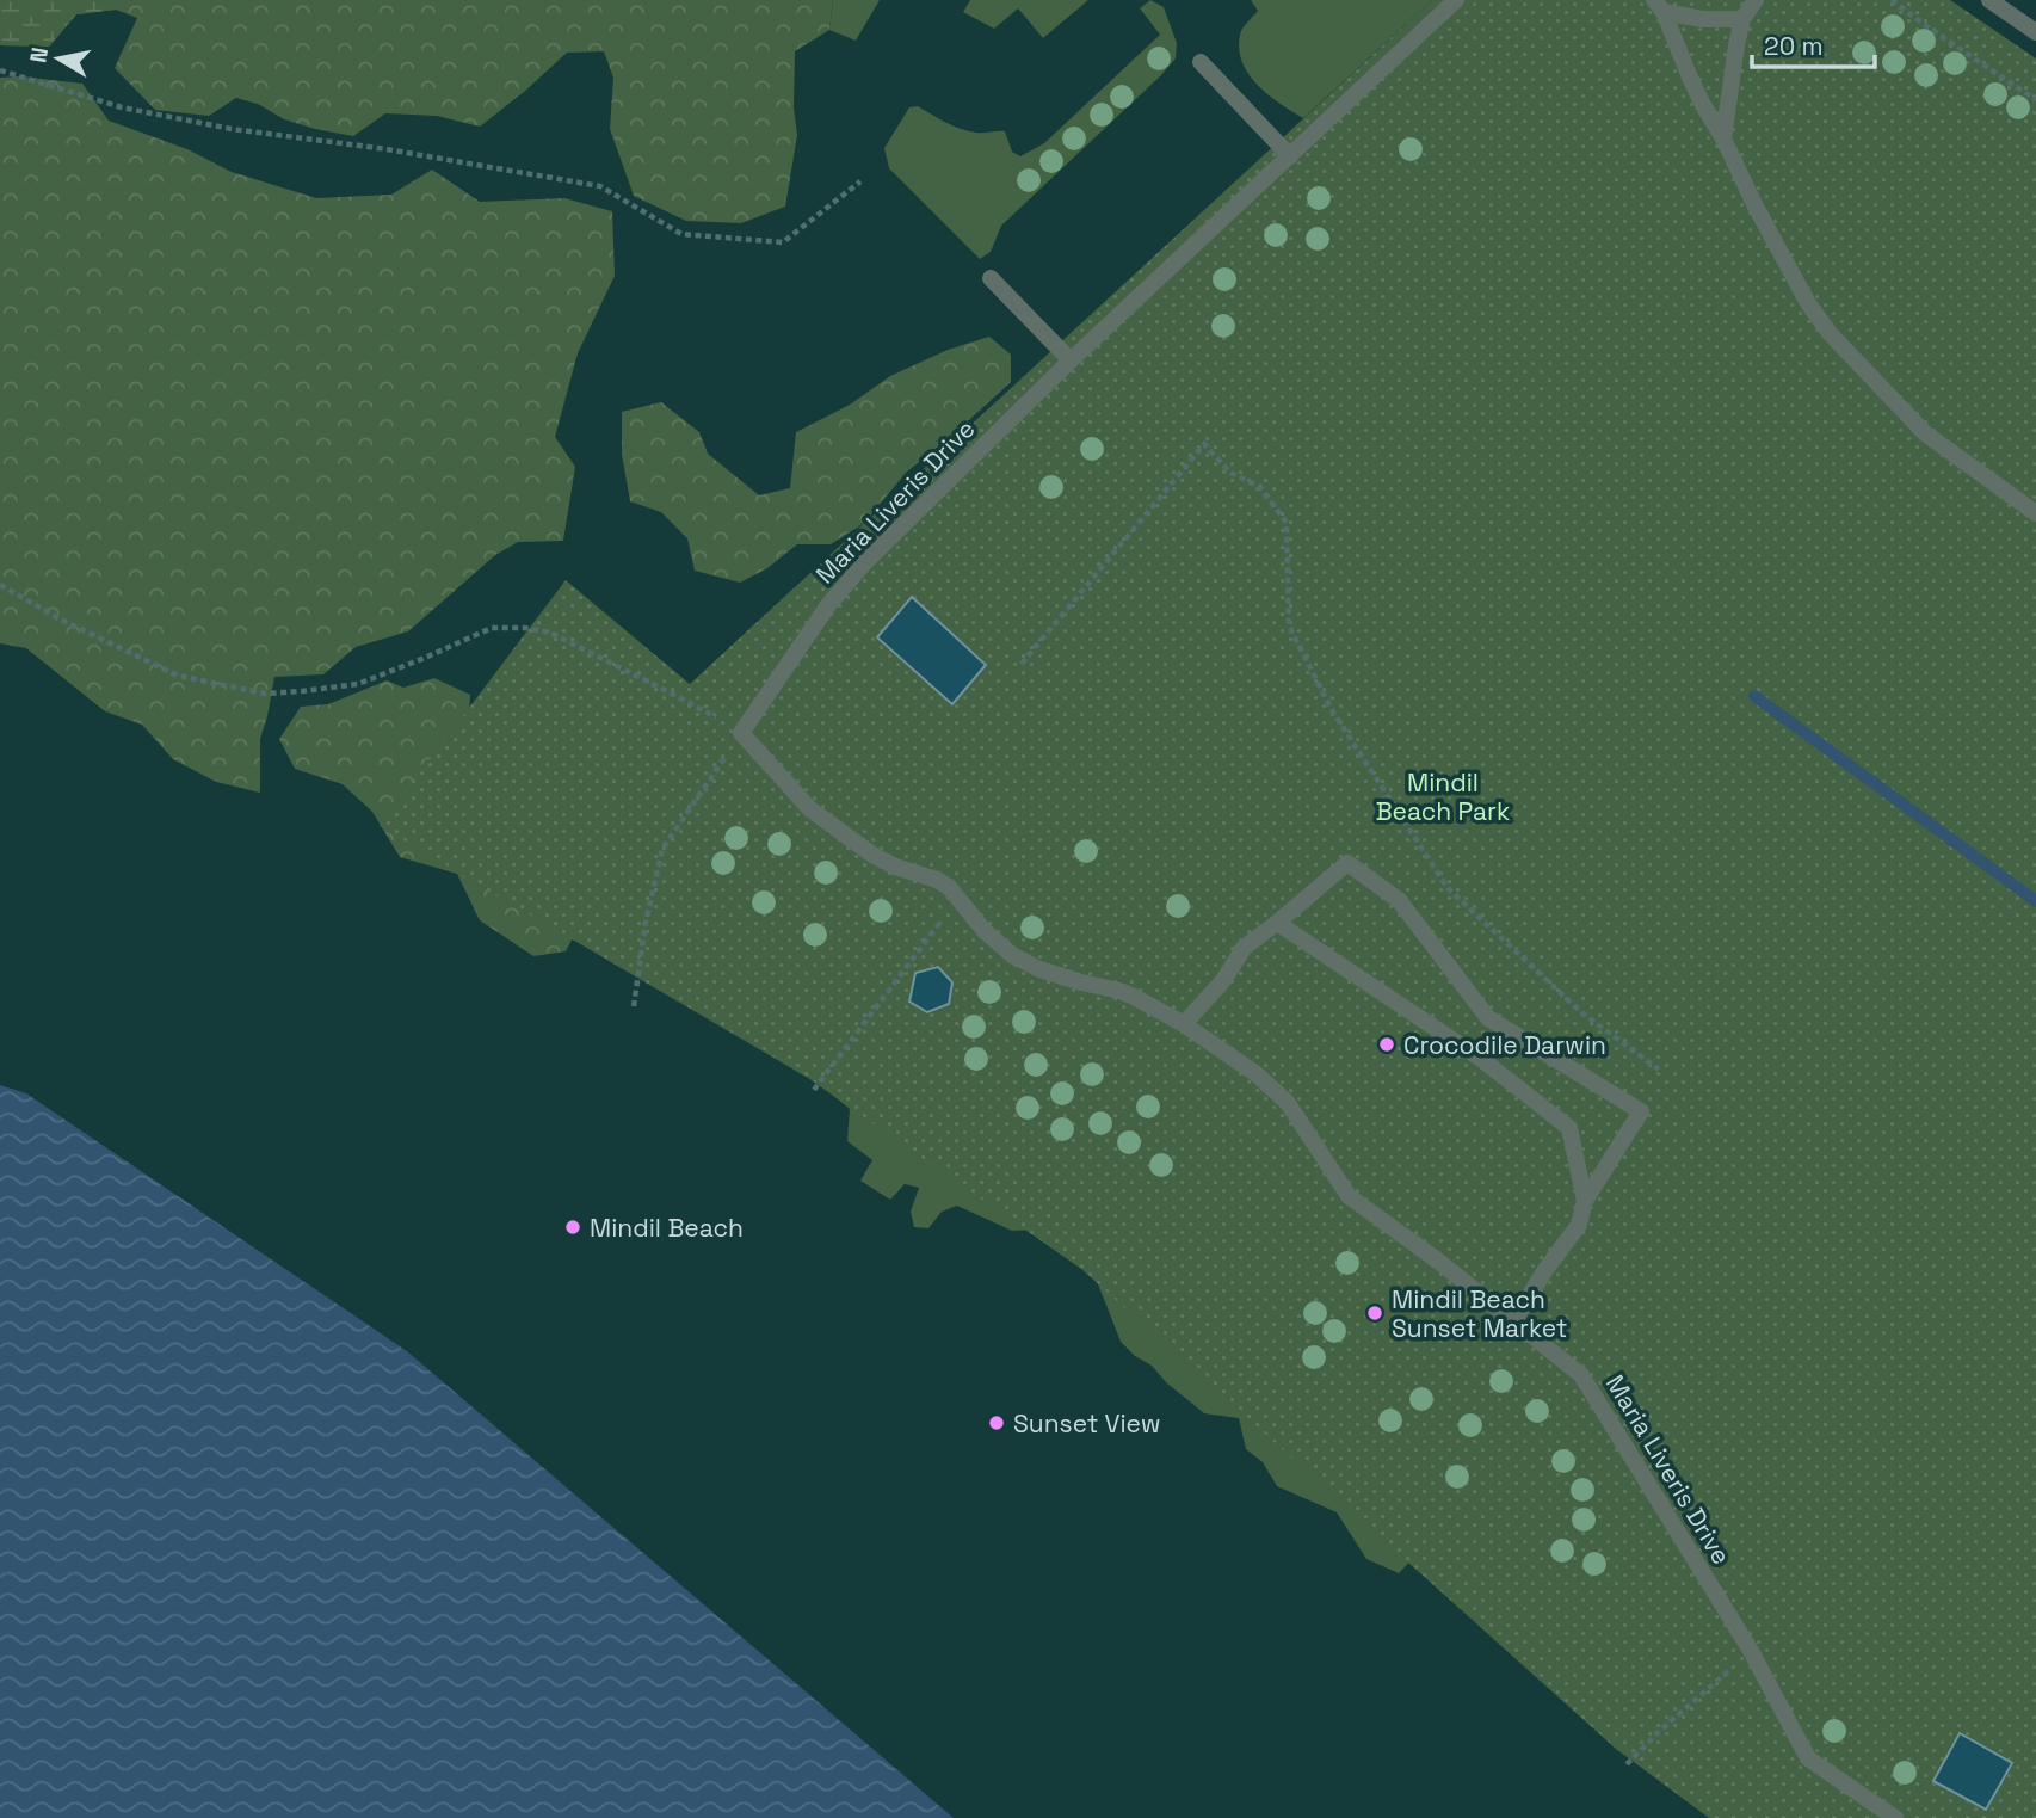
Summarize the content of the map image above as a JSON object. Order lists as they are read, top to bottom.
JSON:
{
  "streets": {
    "street": ["Maria Liveris Drive"]
  },
  "parks": ["Mindil Beach Park"],
  "places": [
    "Crocodile Darwin",
    "Mindil Beach",
    "Mindil Beach Sunset Market",
    "Sunset View"
  ],
  "scale_bar": "20 m",
  "north": "left"
}
